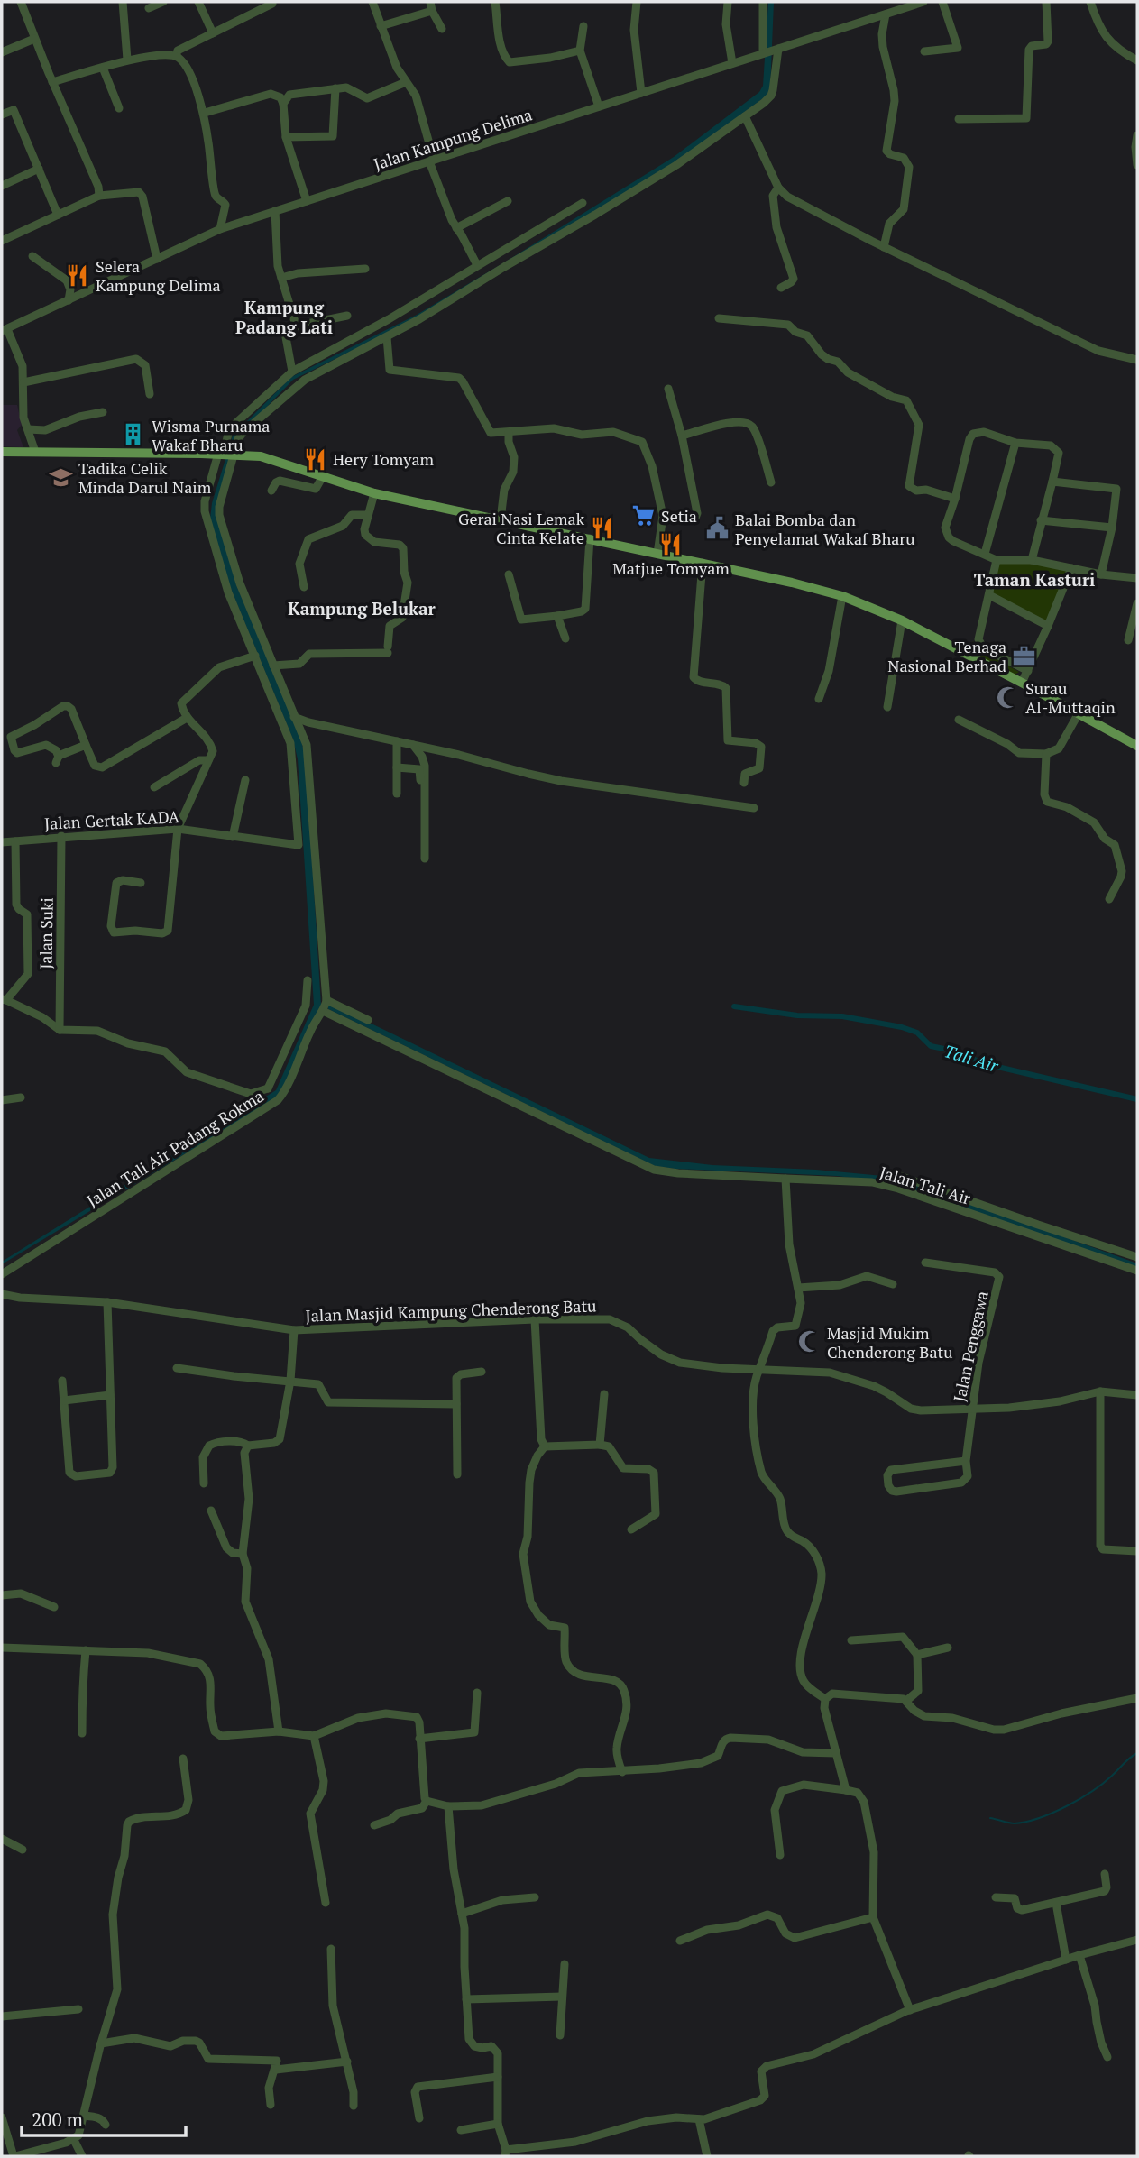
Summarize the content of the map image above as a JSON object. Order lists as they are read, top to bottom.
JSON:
{
  "streets": {
    "street": [
      "Jalan Kampung Delima",
      "Jalan Gertak KADA",
      "Jalan Suki",
      "Jalan Tali Air Padang Rokma",
      "Jalan Tali Air",
      "Jalan Masjid Kampung Chenderong Batu",
      "Jalan Penggawa"
    ]
  },
  "crossings": [
    ["Jalan Gertak KADA", "Jalan Suki"],
    ["Jalan Tali Air Padang Rokma", "Jalan Tali Air"],
    ["Jalan Masjid Kampung Chenderong Batu", "Jalan Penggawa"]
  ],
  "districts": ["Kampung Padang Lati", "Taman Kasturi", "Kampung Belukar"],
  "water": ["Tali Air"],
  "places": {
    "restaurant": [
      "Selera Kampung Delima",
      "Hery Tomyam",
      "Gerai Nasi Lemak Cinta Kelate",
      "Matjue Tomyam"
    ],
    "building": ["Wisma Purnama Wakaf Bharu"],
    "school or university": ["Tadika Celik Minda Darul Naim"],
    "supermarket": ["Setia"],
    "public building": ["Balai Bomba dan Penyelamat Wakaf Bharu"],
    "office": ["Tenaga Nasional Berhad"],
    "mosque": ["Surau Al-Muttaqin", "Masjid Mukim Chenderong Batu"]
  },
  "scale_bar": "200 m"
}
